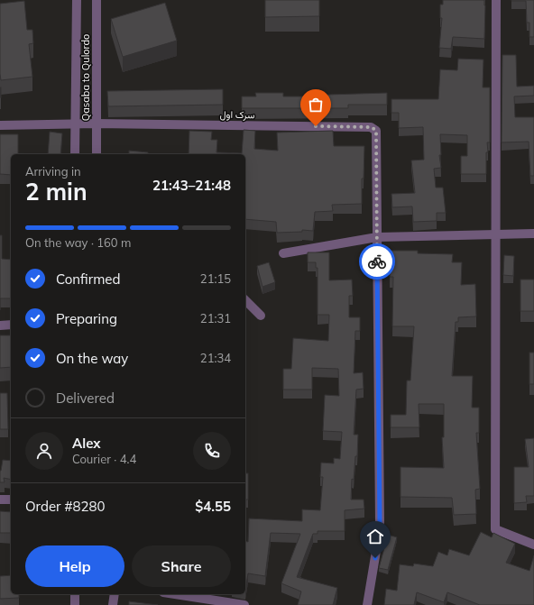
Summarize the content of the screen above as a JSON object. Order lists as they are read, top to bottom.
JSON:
{
  "streets": {
    "street": ["Qasaba to Qulordo", "سرک اول"]
  },
  "crossings": [
    ["Qasaba to Qulordo", "سرک اول"]
  ],
  "page": {
    "heading": ["2 min", "Arriving in", "21:43–21:48"],
    "panel": [
      "Alex",
      "Courier · 4.4",
      "Order #8280",
      "$4.55"
    ],
    "bar": "On the way · 160 m",
    "list": [
      ["Confirmed", "21:15"],
      ["Preparing", "21:31"],
      ["On the way", "21:34"],
      "Delivered"
    ],
    "buttons": ["Help", "Share"]
  }
}
